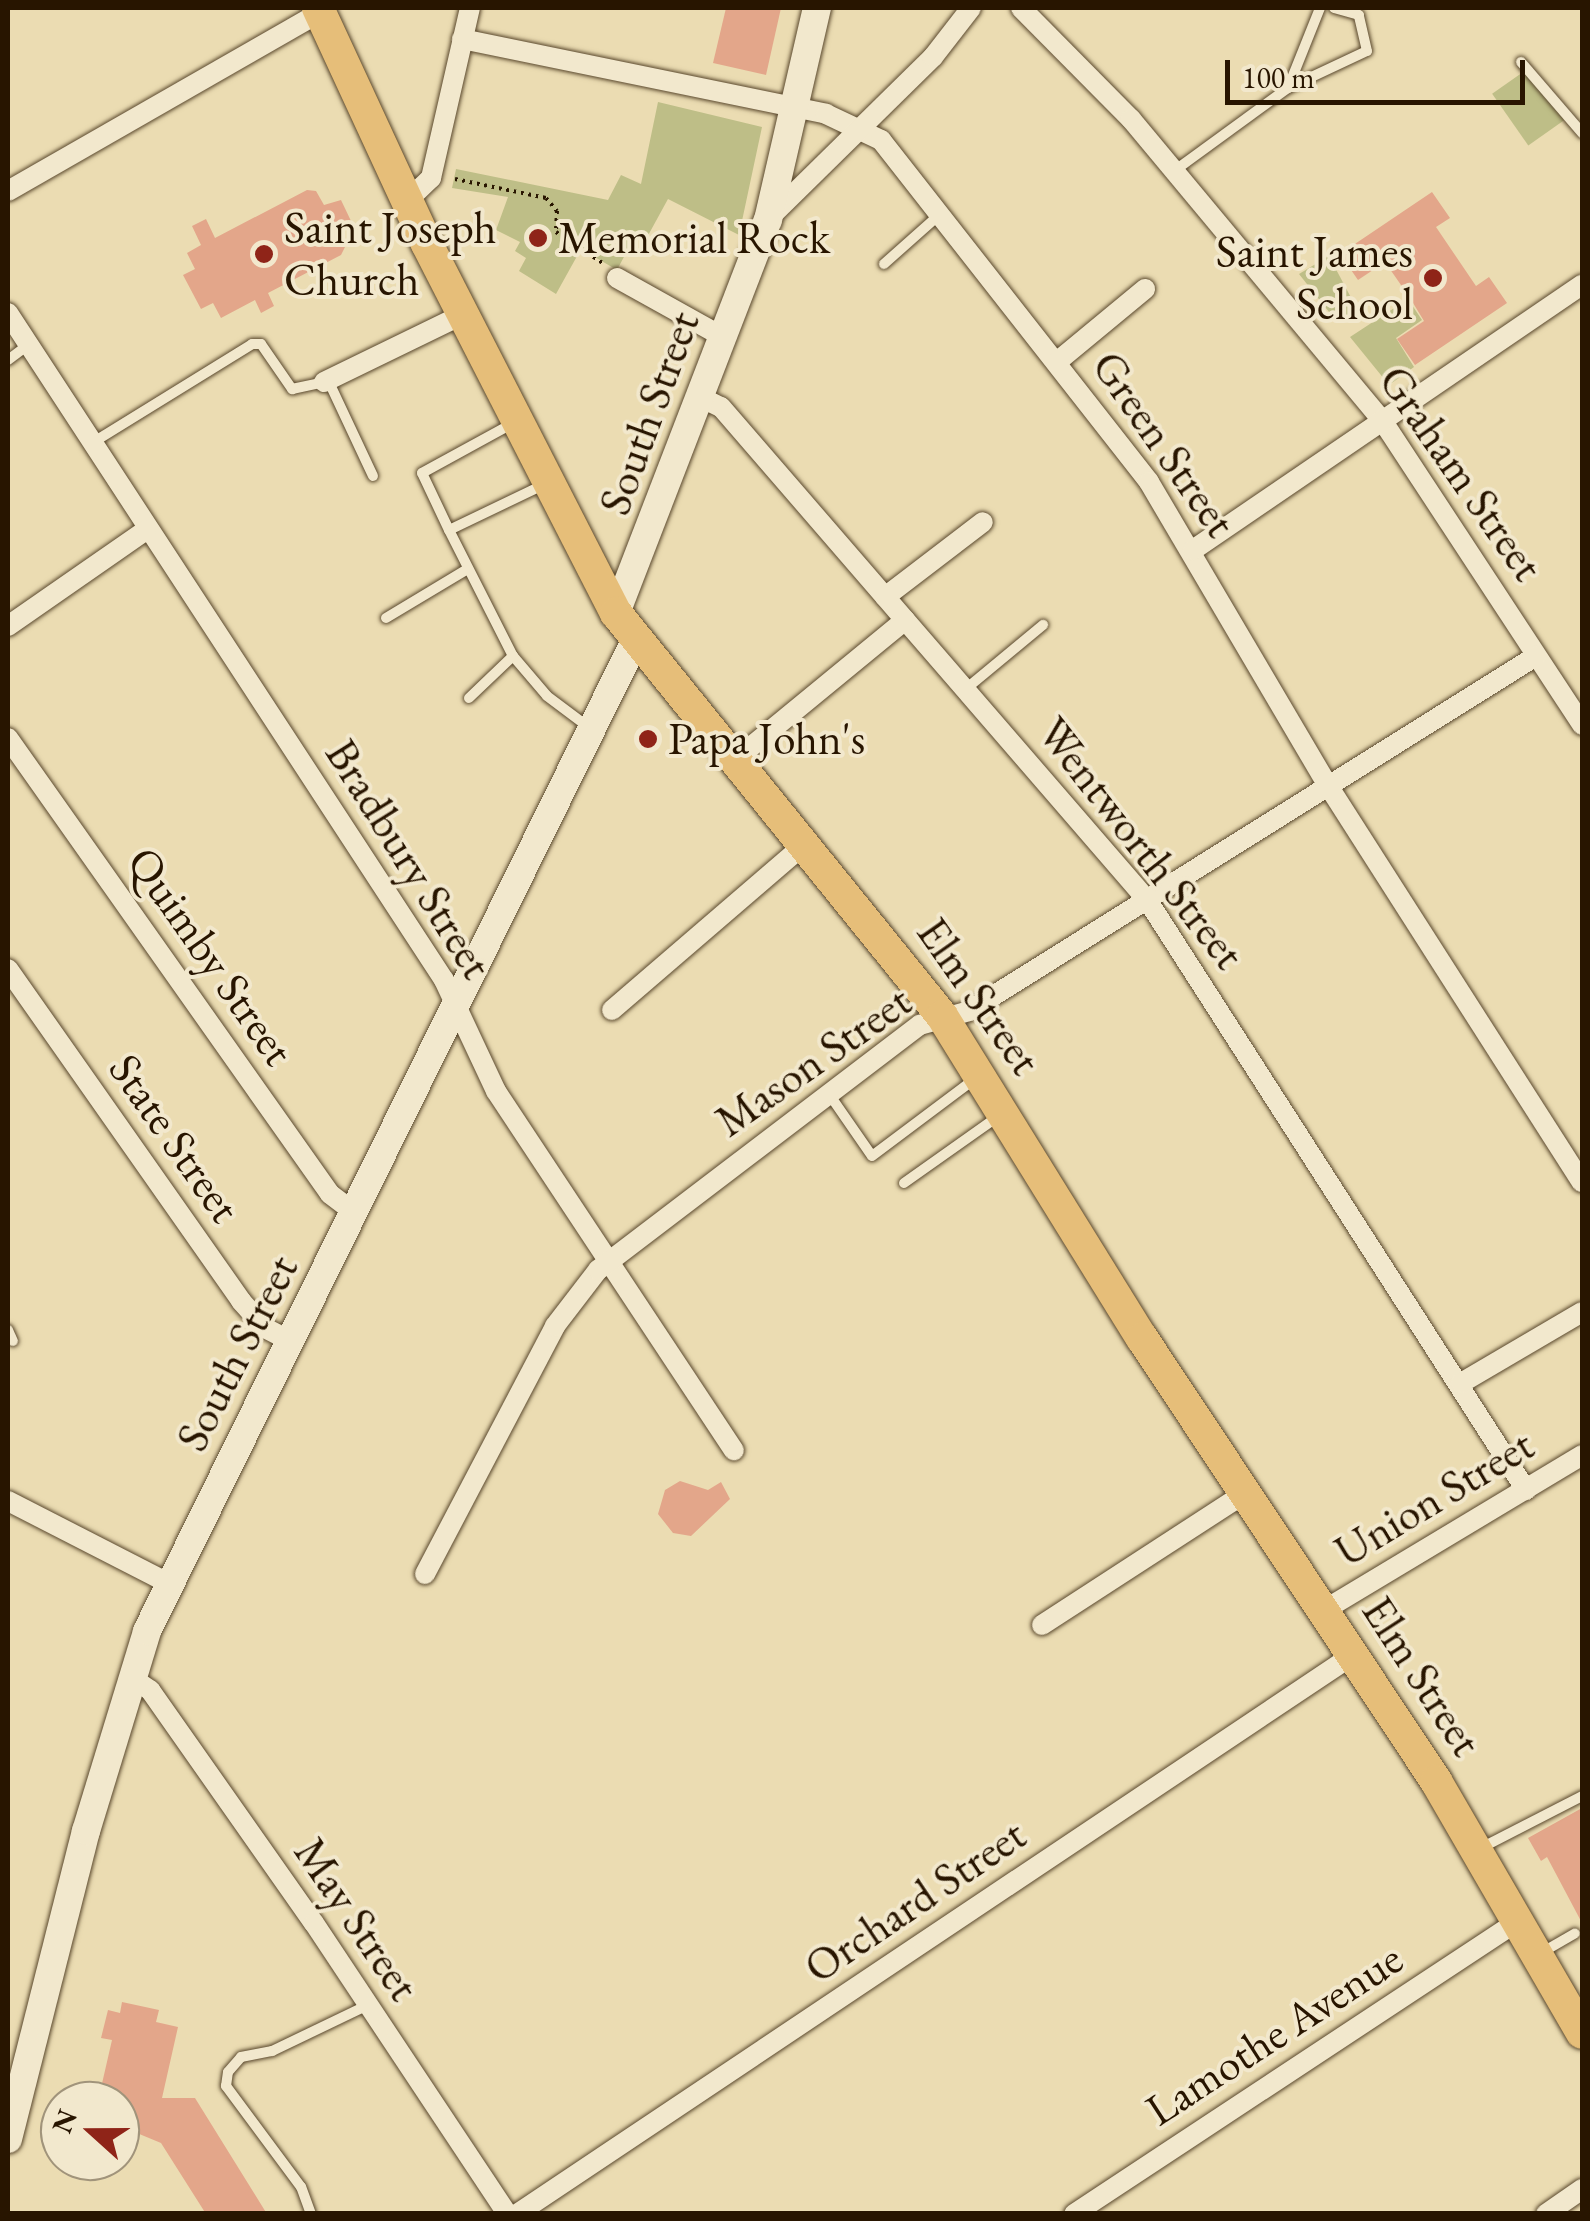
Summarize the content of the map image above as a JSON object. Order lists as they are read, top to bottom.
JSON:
{
  "streets": {
    "main road": ["Elm Street"],
    "street": [
      "South Street",
      "Green Street",
      "Graham Street",
      "Wentworth Street",
      "Bradbury Street",
      "Quimby Street",
      "Mason Street",
      "State Street",
      "Union Street",
      "Orchard Street",
      "May Street",
      "Lamothe Avenue"
    ]
  },
  "crossings": [
    ["South Street", "Wentworth Street"],
    ["South Street", "Bradbury Street"],
    ["South Street", "Quimby Street"],
    ["South Street", "Elm Street"],
    ["South Street", "State Street"],
    ["South Street", "May Street"],
    ["Green Street", "Mason Street"],
    ["Graham Street", "Mason Street"],
    ["Wentworth Street", "Mason Street"],
    ["Wentworth Street", "Union Street"],
    ["Bradbury Street", "Mason Street"],
    ["Elm Street", "Mason Street"],
    ["Elm Street", "Union Street"],
    ["Elm Street", "Orchard Street"],
    ["Elm Street", "Lamothe Avenue"]
  ],
  "places": [
    "Memorial Rock",
    "Saint Joseph Church",
    "Saint James School",
    "Papa John's"
  ],
  "scale_bar": "100 m",
  "north": "left"
}
